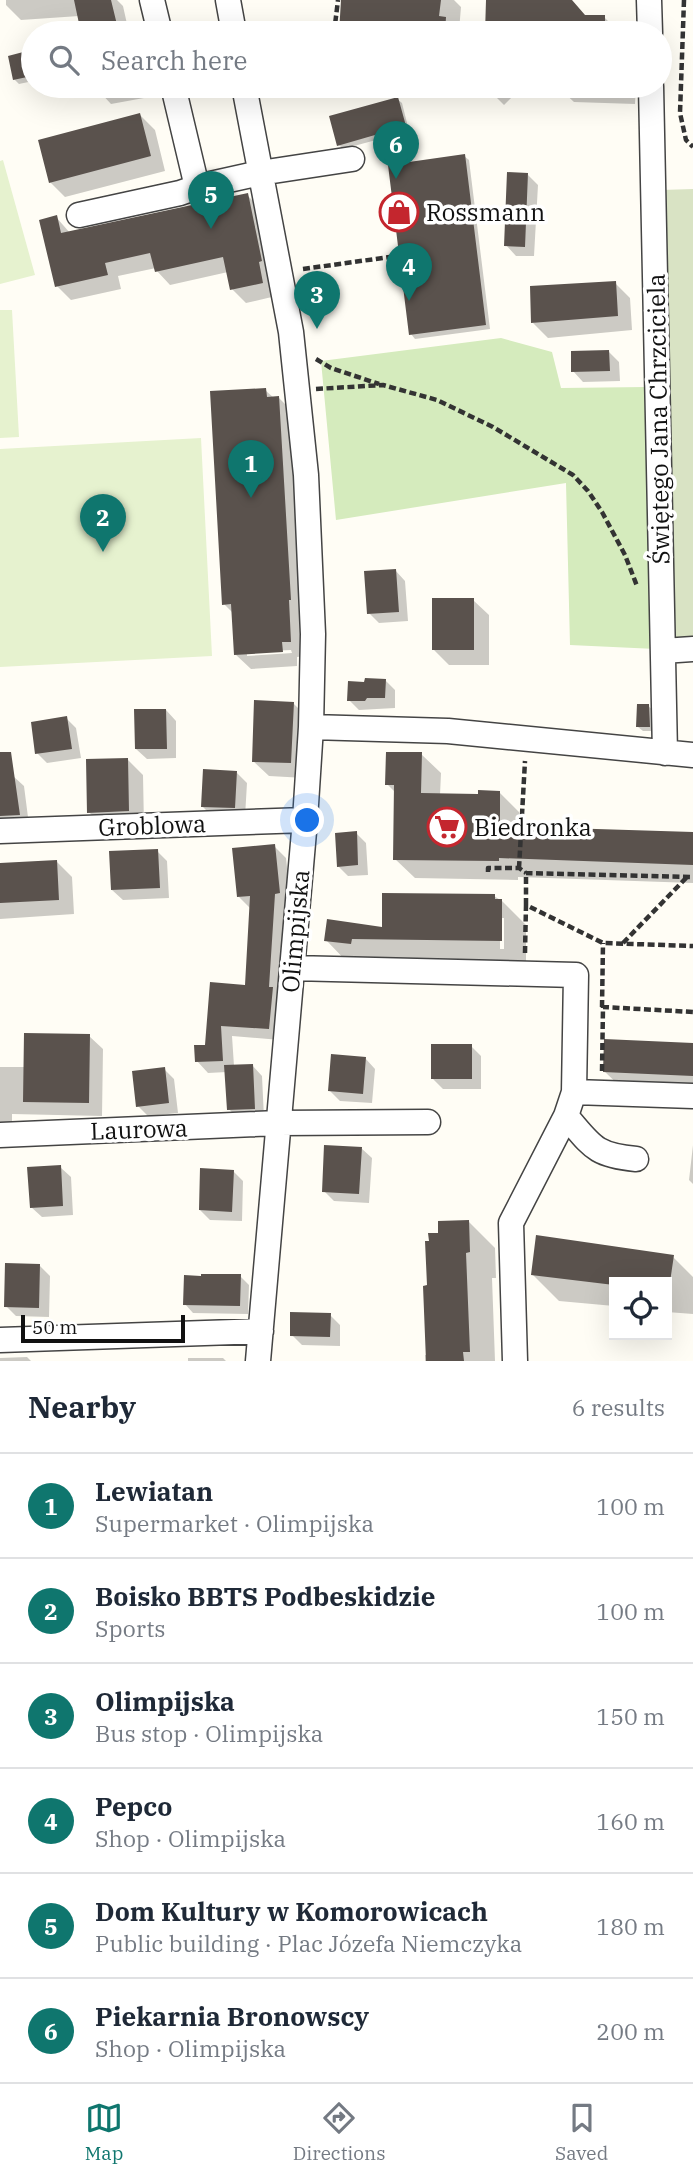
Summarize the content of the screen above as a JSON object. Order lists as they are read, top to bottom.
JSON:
{
  "streets": {
    "street": [
      "Świętego Jana Chrzciciela",
      "Groblowa",
      "Olimpijska",
      "Laurowa"
    ]
  },
  "crossings": [
    ["Groblowa", "Olimpijska"],
    ["Olimpijska", "Laurowa"]
  ],
  "places": {
    "shop": ["Rossmann"],
    "supermarket": ["Biedronka"]
  },
  "scale_bar": "50 m",
  "page": {
    "search": "Search here",
    "pins": [
      "6",
      "5",
      "4",
      "3",
      "1",
      "2"
    ],
    "scale": "50 m",
    "heading": ["Nearby", "6 results"],
    "list": [
      {
        "mark": "1",
        "name": "Lewiatan",
        "note": "Supermarket · Olimpijska",
        "value": "100 m"
      },
      {
        "mark": "2",
        "name": "Boisko BBTS Podbeskidzie",
        "note": "Sports",
        "value": "100 m"
      },
      {
        "mark": "3",
        "name": "Olimpijska",
        "note": "Bus stop · Olimpijska",
        "value": "150 m"
      },
      {
        "mark": "4",
        "name": "Pepco",
        "note": "Shop · Olimpijska",
        "value": "160 m"
      },
      {
        "mark": "5",
        "name": "Dom Kultury w Komorowicach",
        "note": "Public building · Plac Józefa Niemczyka",
        "value": "180 m"
      },
      {
        "mark": "6",
        "name": "Piekarnia Bronowscy",
        "note": "Shop · Olimpijska",
        "value": "200 m"
      }
    ],
    "nav": ["Map", "Directions", "Saved"]
  }
}
